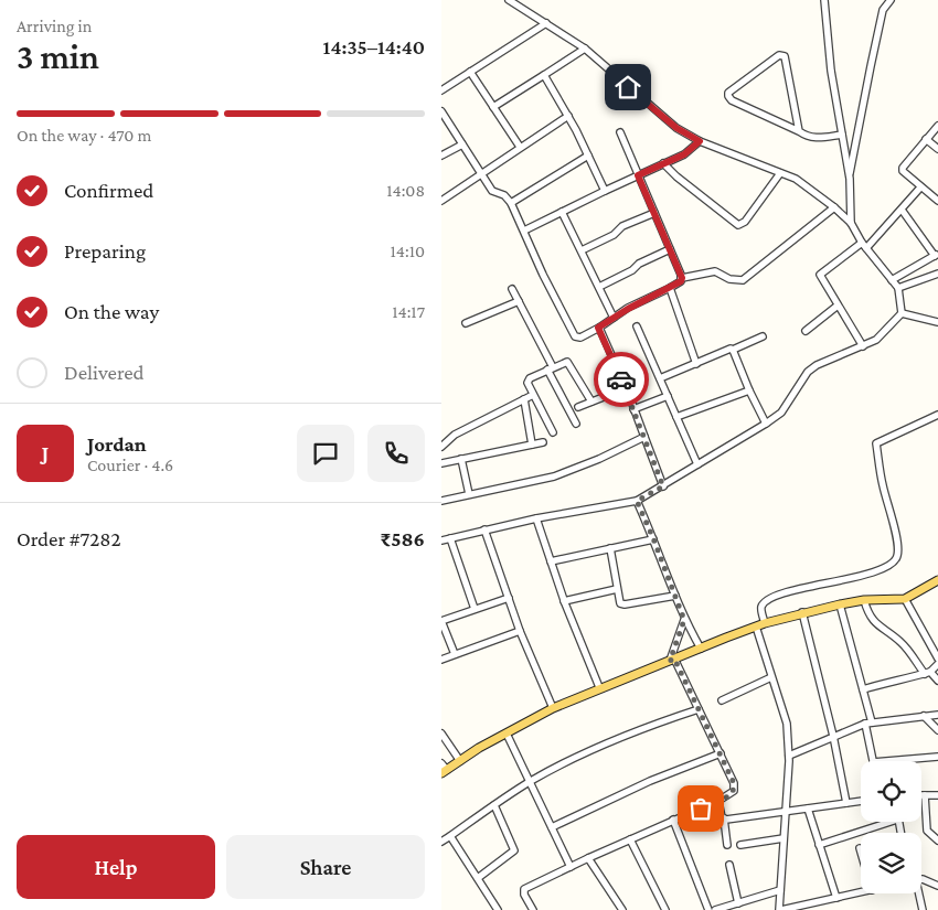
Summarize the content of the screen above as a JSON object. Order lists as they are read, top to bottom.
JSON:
{
  "page": {
    "heading": ["3 min", "Arriving in", "14:35–14:40"],
    "panel": [
      "Jordan",
      "Courier · 4.6",
      "Order #7282",
      "₹586"
    ],
    "bar": "On the way · 470 m",
    "list": [
      ["Confirmed", "14:08"],
      ["Preparing", "14:10"],
      ["On the way", "14:17"],
      "Delivered"
    ],
    "round": "J",
    "buttons": ["Help", "Share"]
  }
}
